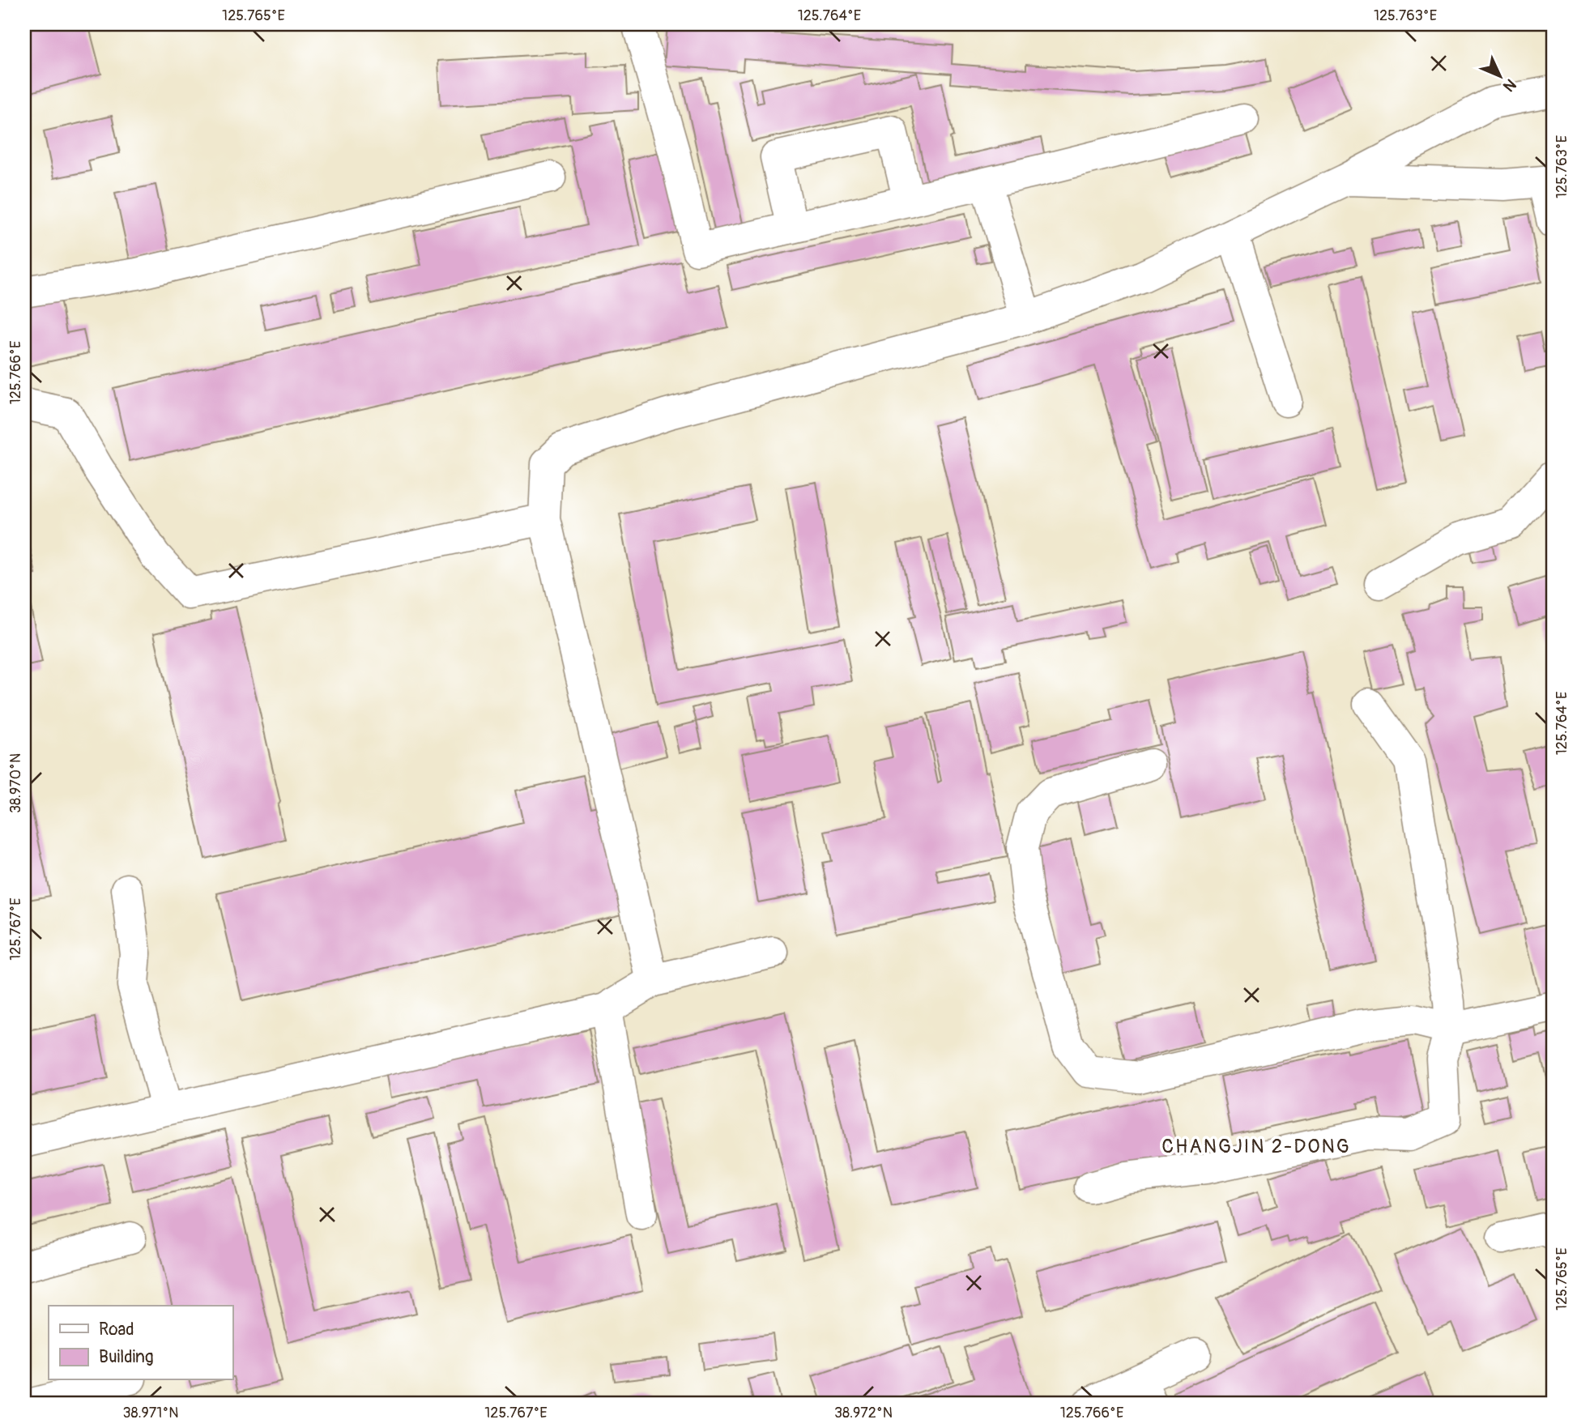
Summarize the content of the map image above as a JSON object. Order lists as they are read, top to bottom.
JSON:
{
  "districts": ["CHANGJIN 2-DONG"],
  "legend": ["Road", "Building"],
  "north": "bottom right",
  "coordinates": [
    "125.765°E",
    "125.764°E",
    "125.763°E",
    "125.766°E",
    "38.970°N",
    "125.767°E",
    "38.971°N",
    "38.972°N"
  ]
}
